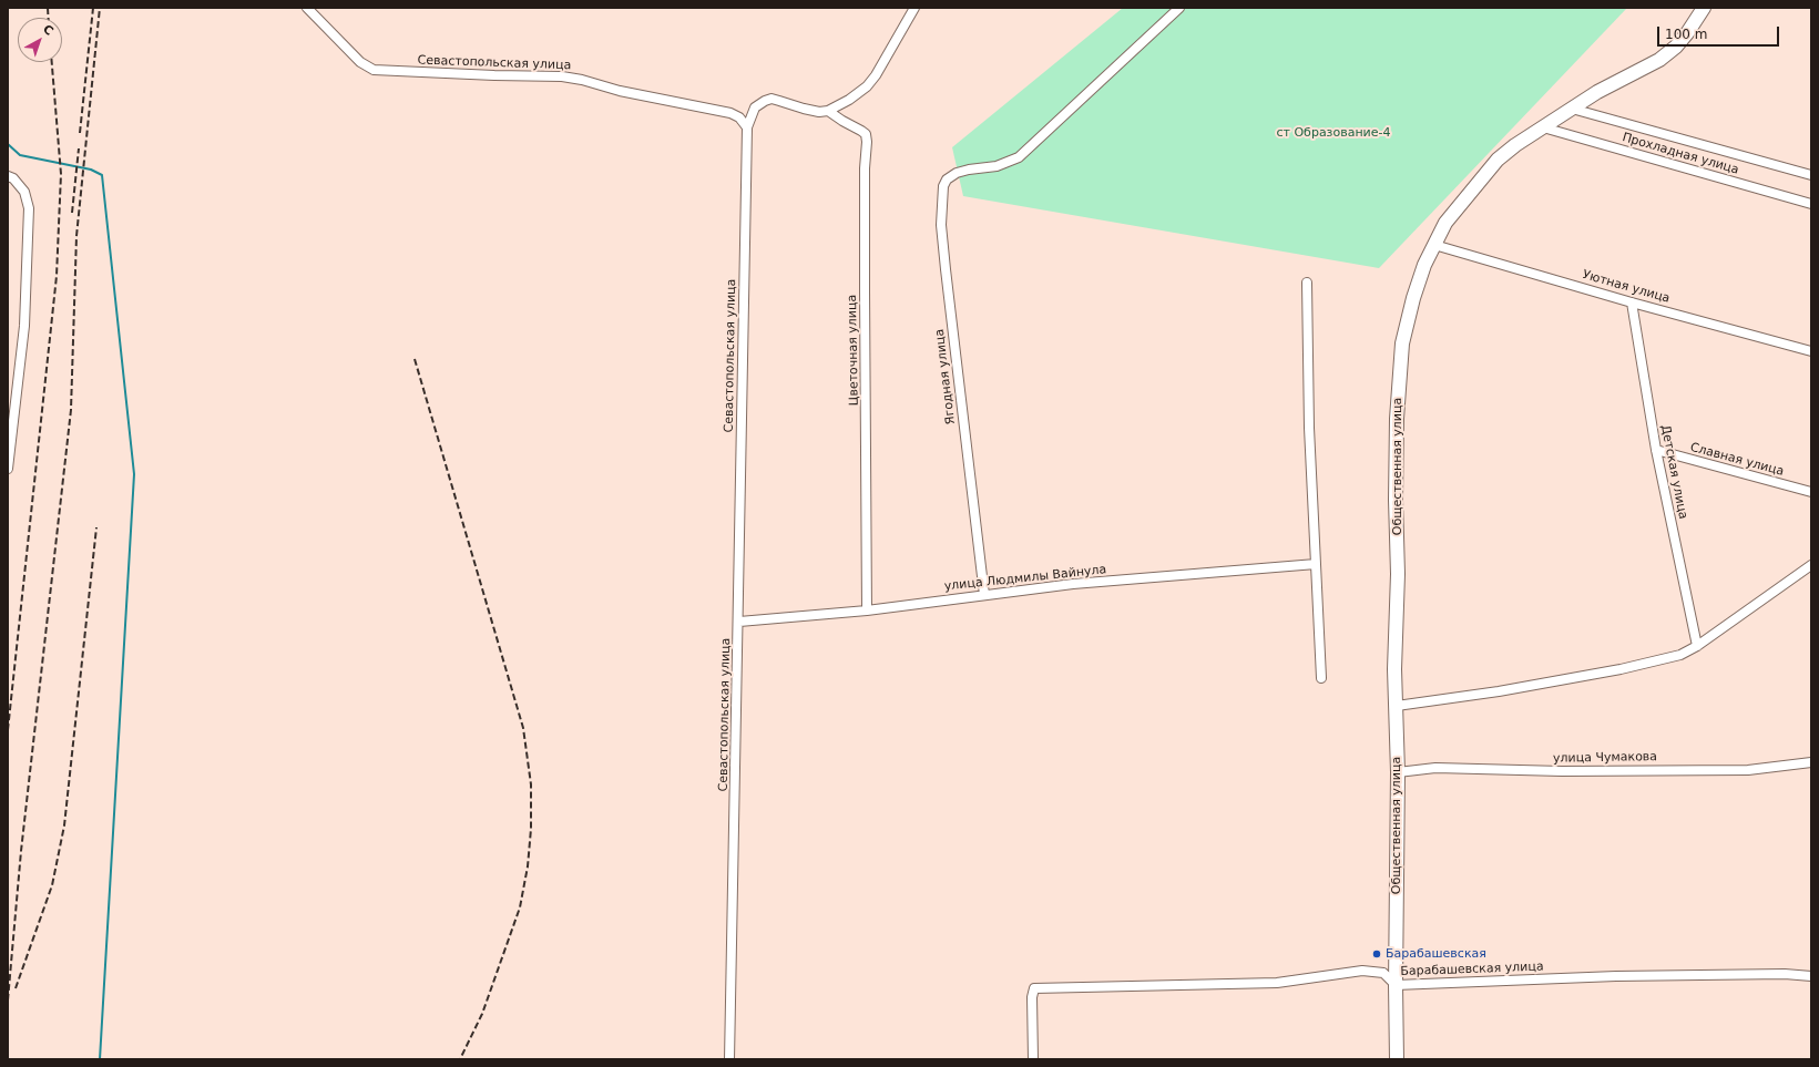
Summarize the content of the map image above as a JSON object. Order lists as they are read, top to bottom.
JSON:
{
  "streets": {
    "main road": ["Общественная улица"],
    "street": [
      "Севастопольская улица",
      "Прохладная улица",
      "Уютная улица",
      "Цветочная улица",
      "Ягодная улица",
      "Славная улица",
      "Детская улица",
      "улица Людмилы Вайнула",
      "улица Чумакова",
      "Барабашевская улица"
    ]
  },
  "crossings": [
    ["Севастопольская улица", "улица Людмилы Вайнула"],
    ["Прохладная улица", "Общественная улица"],
    ["Уютная улица", "Общественная улица"],
    ["Уютная улица", "Детская улица"],
    ["Цветочная улица", "улица Людмилы Вайнула"],
    ["Ягодная улица", "улица Людмилы Вайнула"],
    ["Славная улица", "Детская улица"],
    ["Общественная улица", "улица Чумакова"],
    ["Общественная улица", "Барабашевская улица"]
  ],
  "parks": ["ст Образование-4"],
  "places": ["Барабашевская"],
  "scale_bar": "100 m",
  "north": "top right"
}
